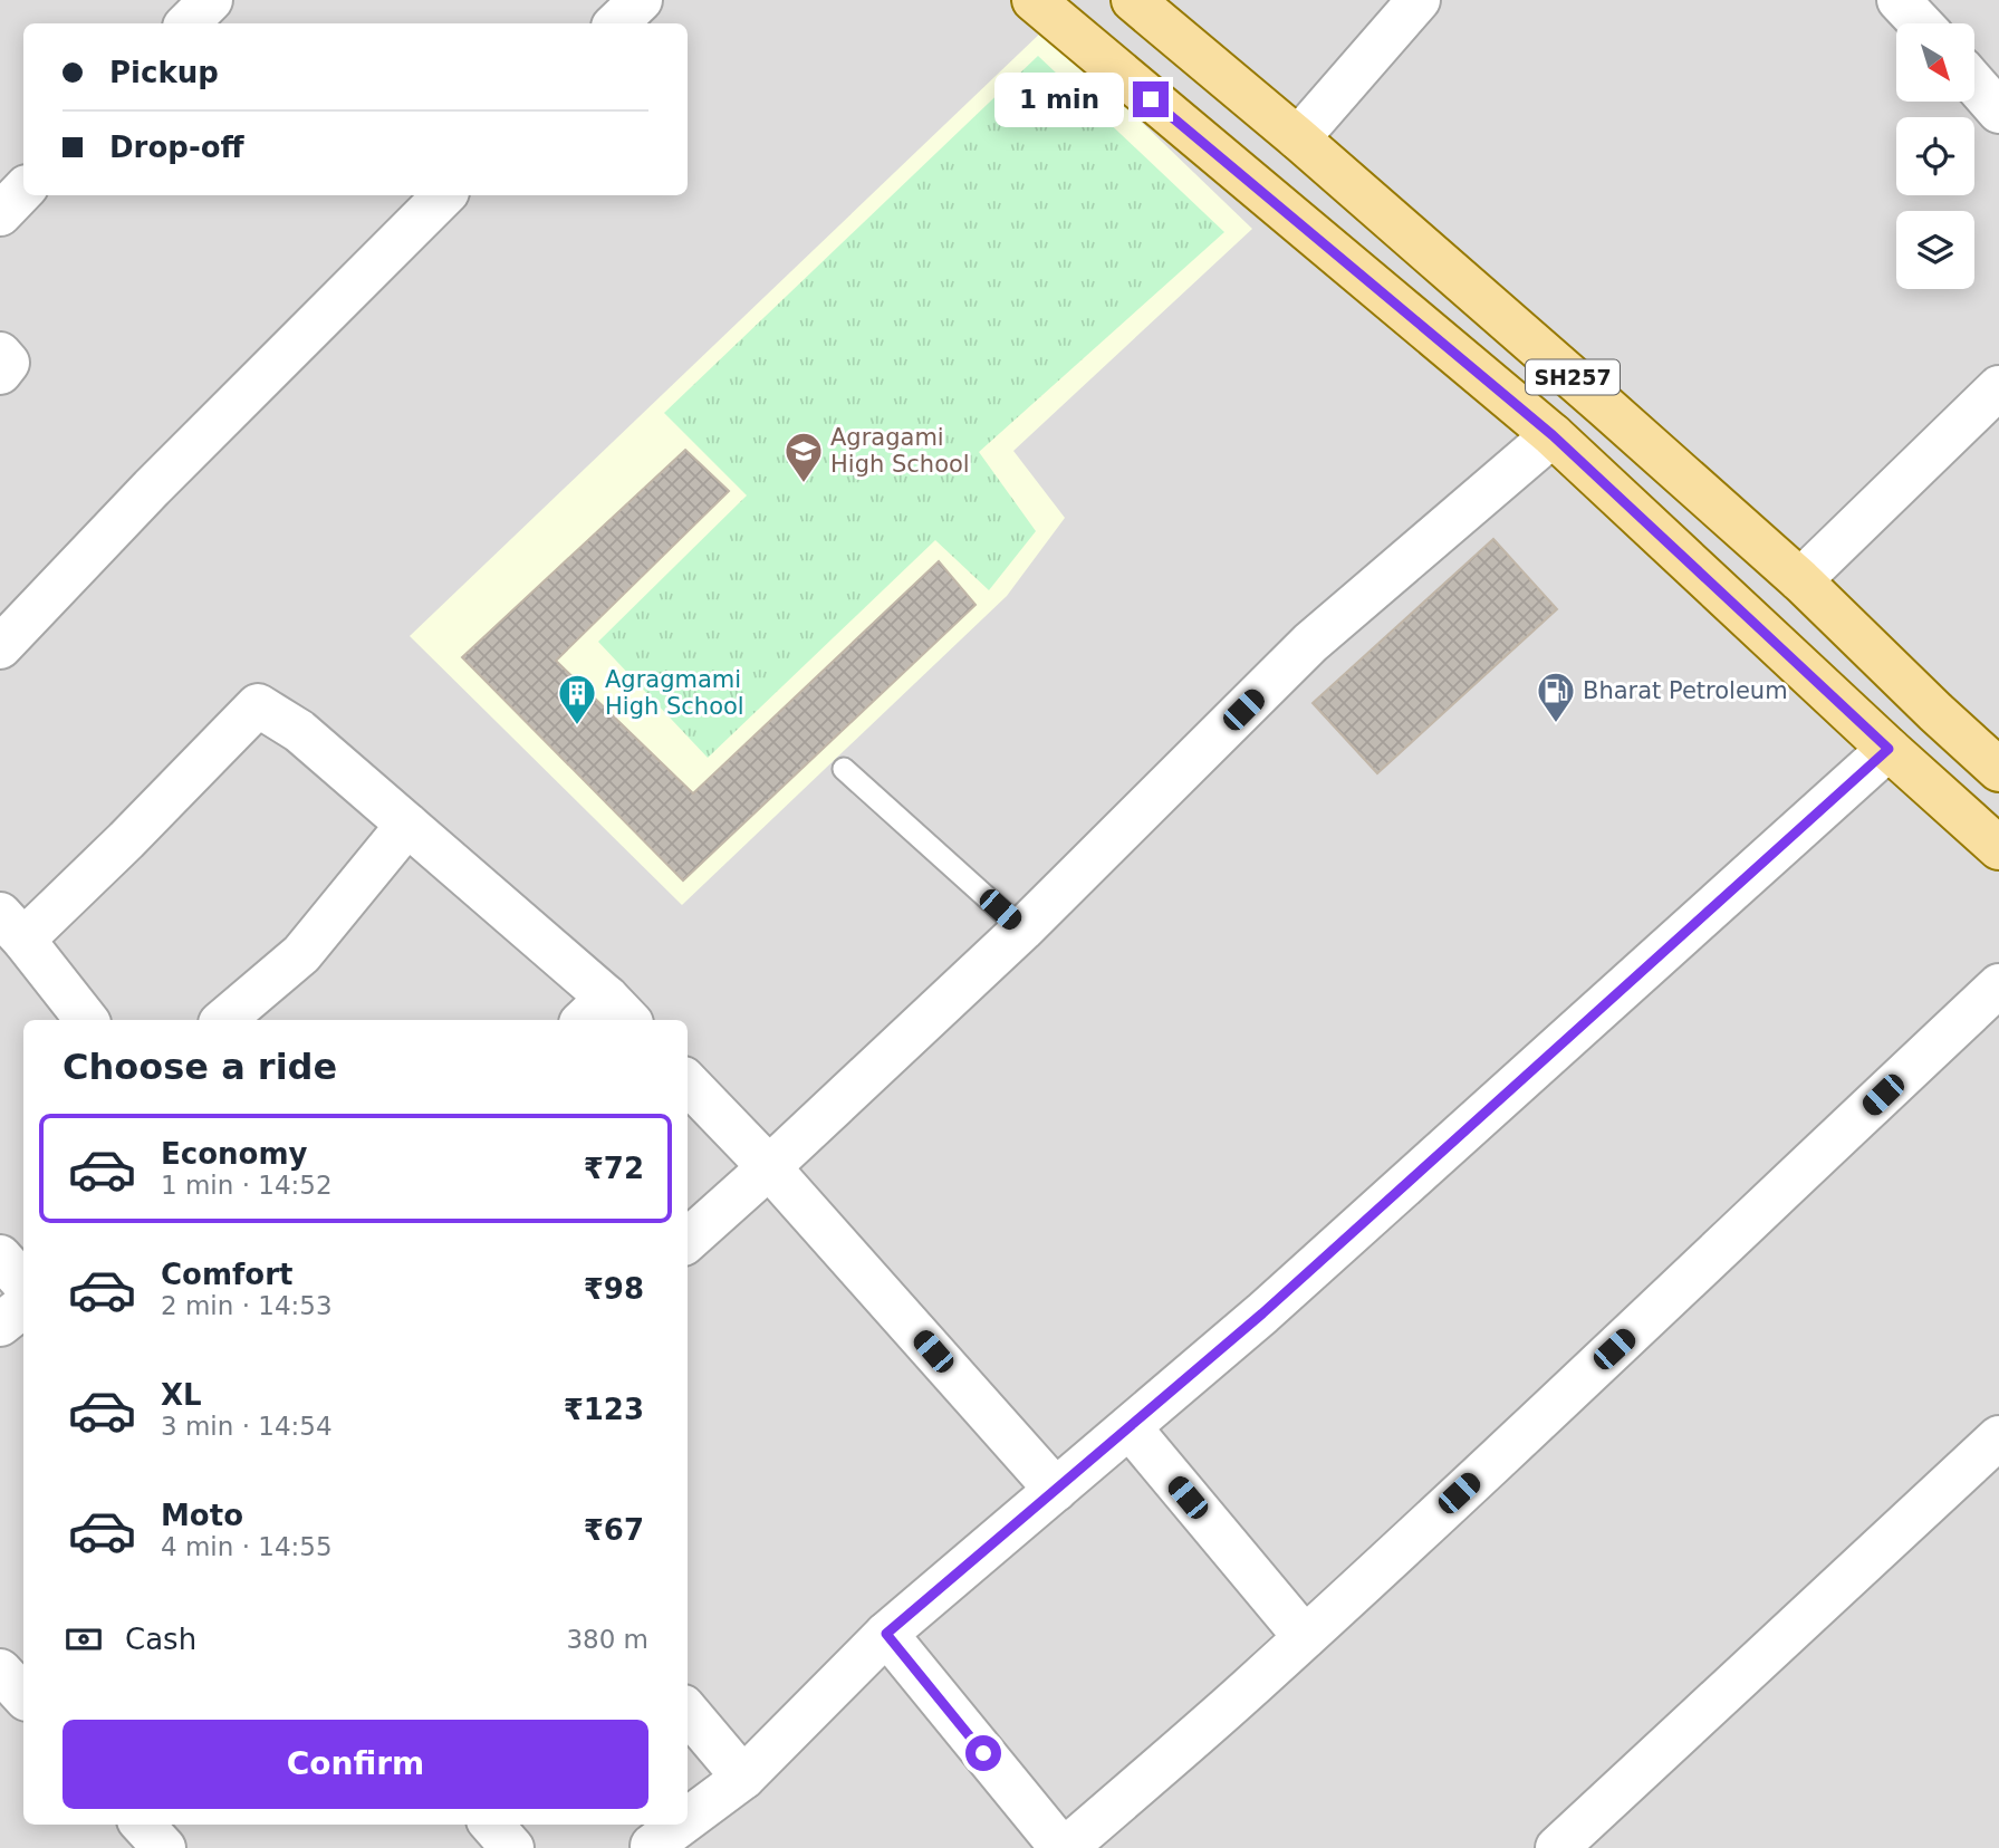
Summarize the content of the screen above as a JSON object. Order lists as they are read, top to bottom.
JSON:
{
  "streets": {
    "main road": ["SH257"]
  },
  "places": {
    "school or university": ["Agragami High School"],
    "fuel station": ["Bharat Petroleum"],
    "building": ["Agragmami High School"]
  },
  "north": "bottom right",
  "page": {
    "banner": ["Pickup", "Drop-off"],
    "bubble": "1 min",
    "heading": "Choose a ride",
    "list": [
      {
        "name": "Economy",
        "note": "1 min · 14:52",
        "value": "₹72"
      },
      {
        "name": "Comfort",
        "note": "2 min · 14:53",
        "value": "₹98"
      },
      {
        "name": "XL",
        "note": "3 min · 14:54",
        "value": "₹123"
      },
      {
        "name": "Moto",
        "note": "4 min · 14:55",
        "value": "₹67"
      }
    ],
    "pay": ["Cash", "380 m"],
    "buttons": "Confirm"
  }
}
